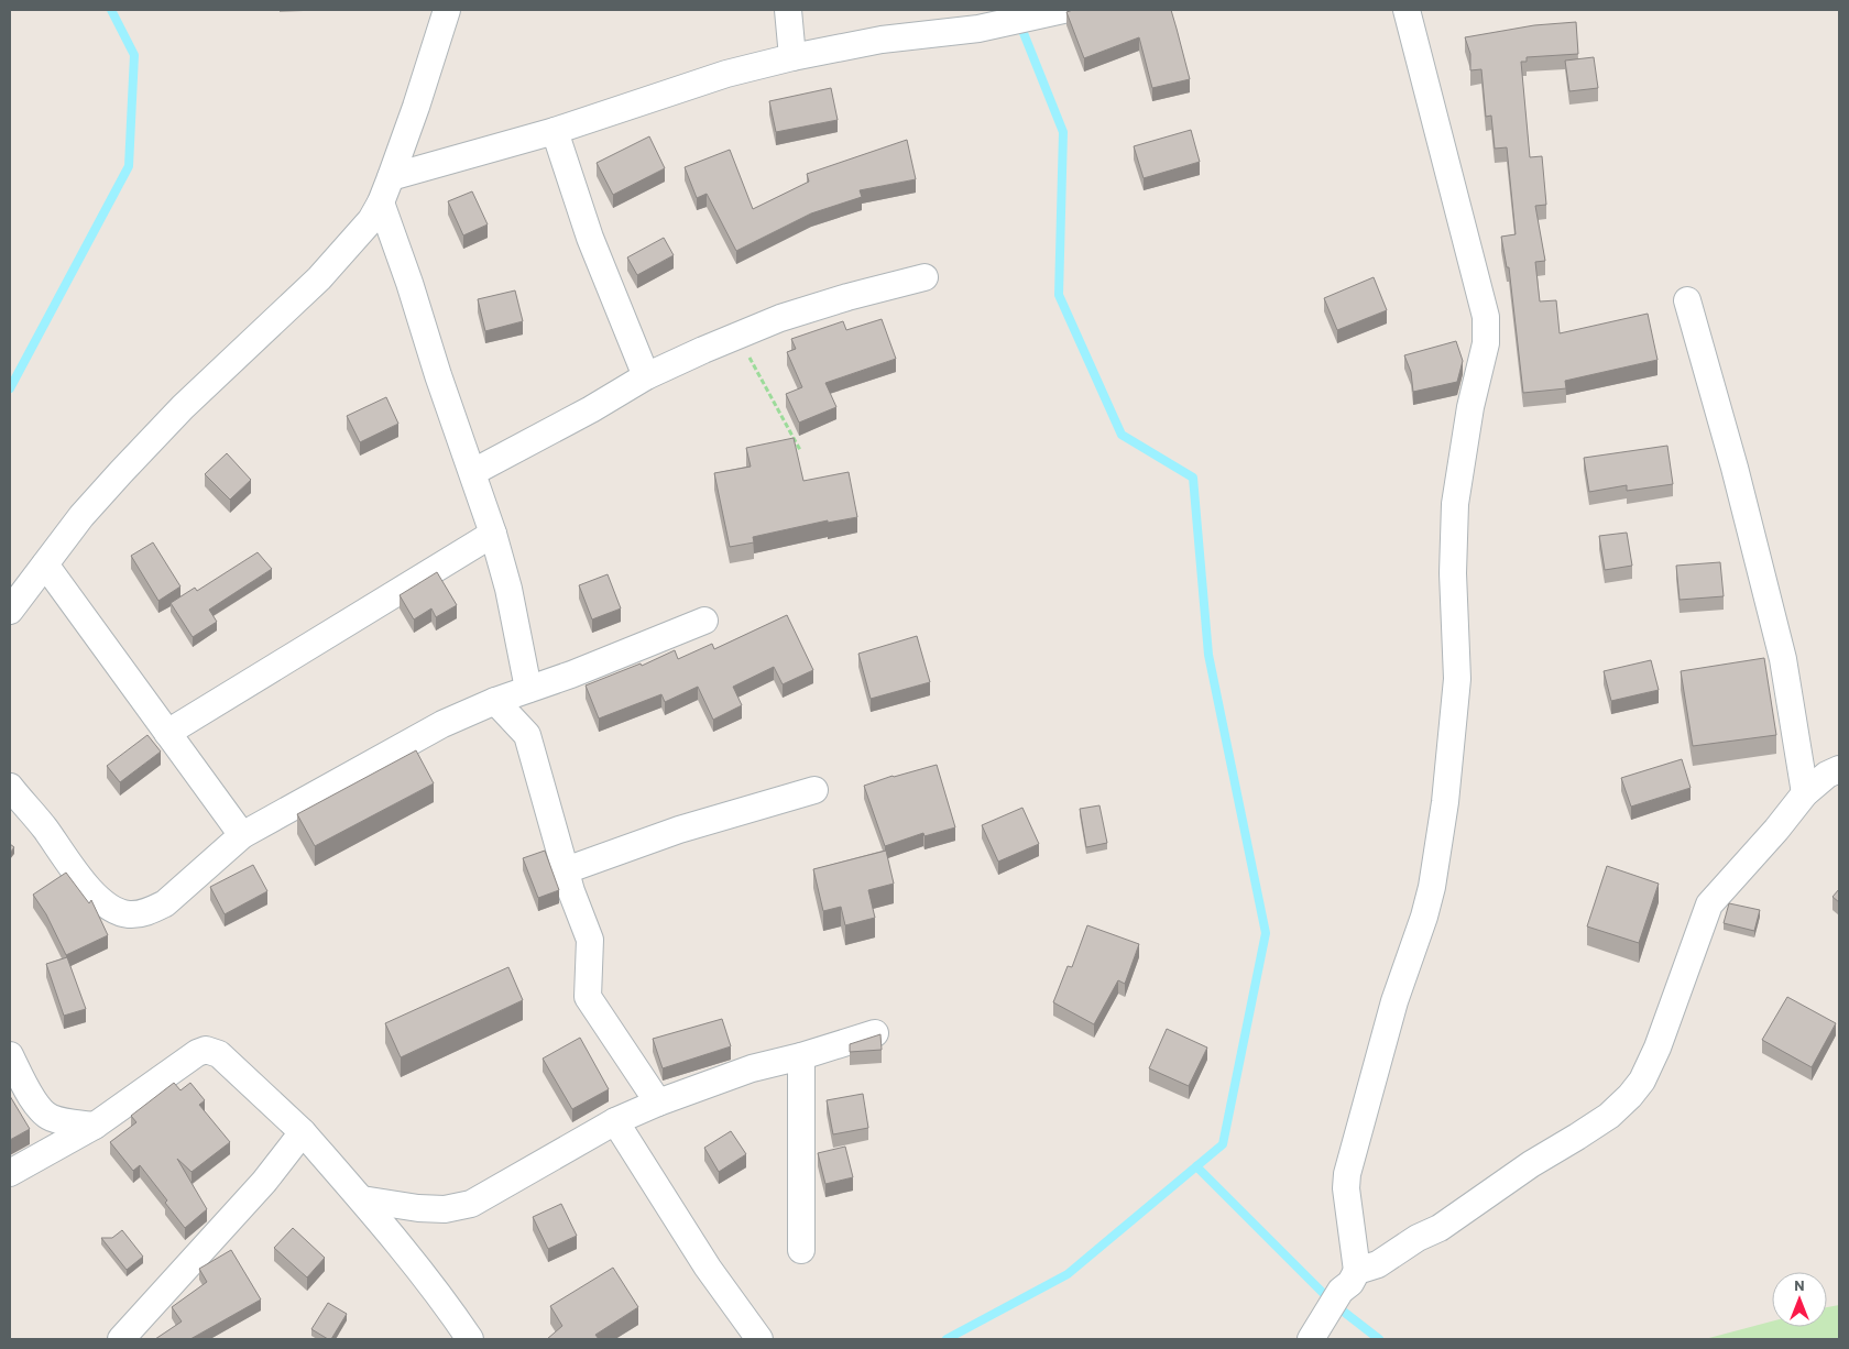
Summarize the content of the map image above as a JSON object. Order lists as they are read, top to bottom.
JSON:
{
  "north": "top"
}
